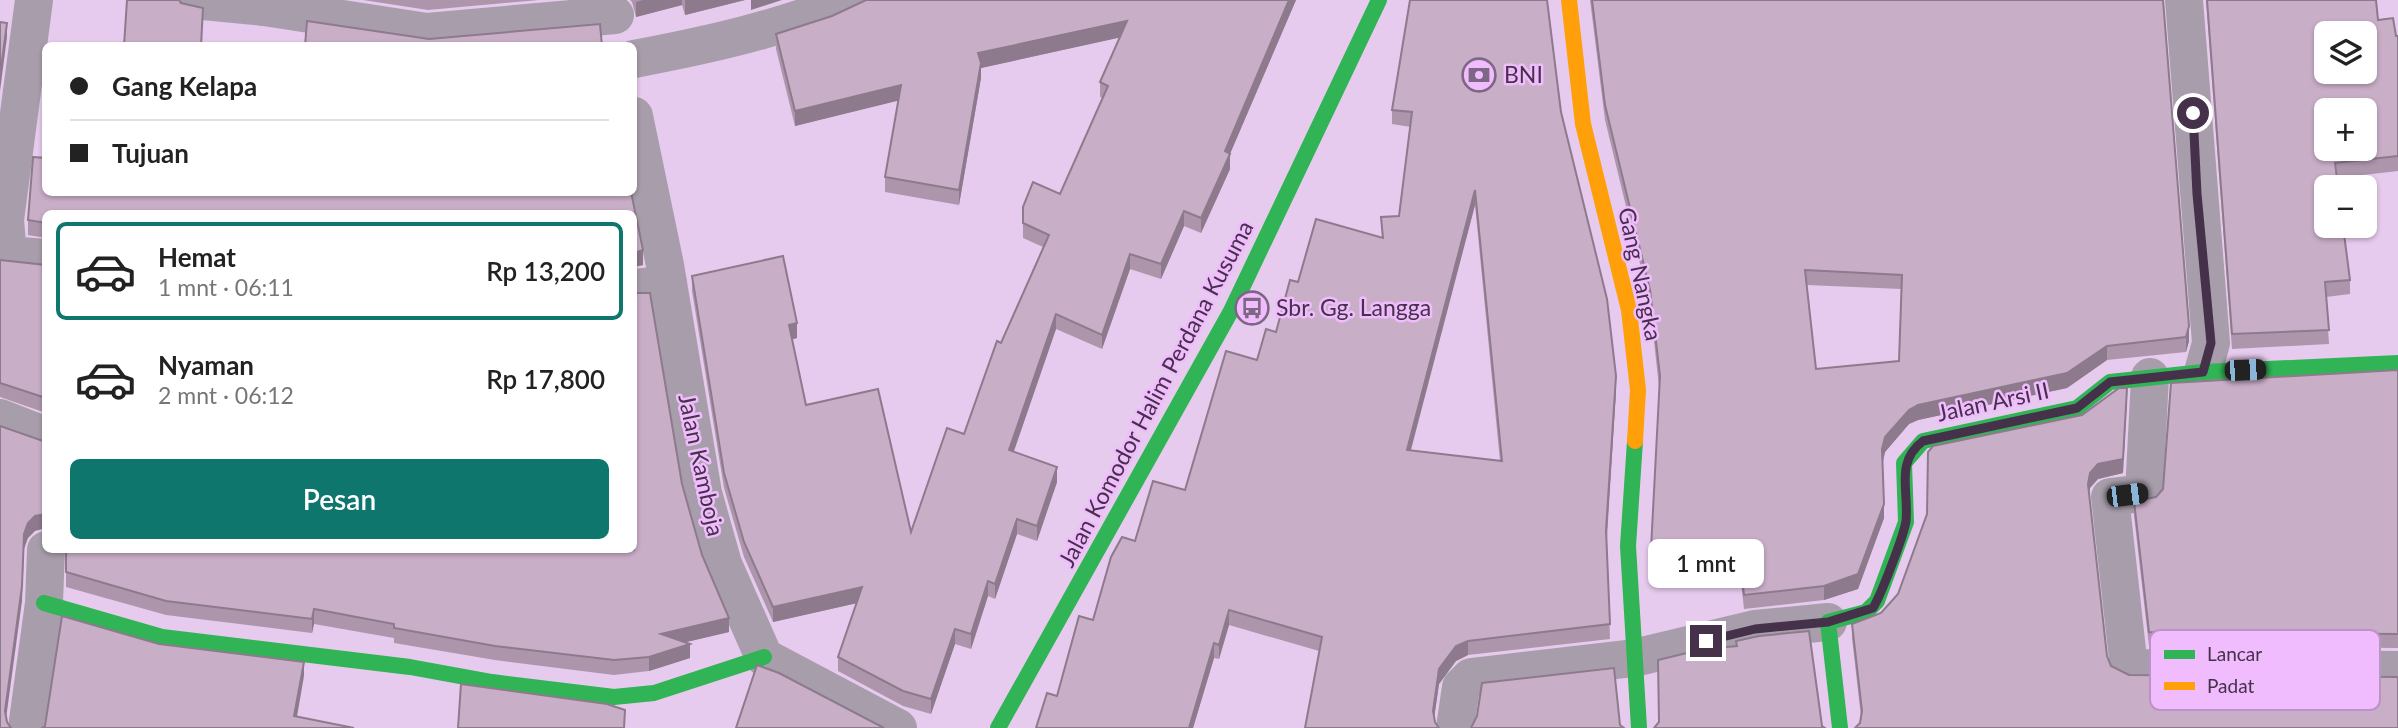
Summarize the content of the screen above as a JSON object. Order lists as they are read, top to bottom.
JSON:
{
  "streets": {
    "street": [
      "Gang Nangka",
      "Jalan Komodor Halim Perdana Kusuma",
      "Jalan Arsi II",
      "Jalan Kamboja"
    ]
  },
  "places": {
    "bank": ["BNI"],
    "bus stop": ["Sbr. Gg. Langga"]
  },
  "legend": ["Lancar", "Padat"],
  "page": {
    "map_buttons": ["+", "−"],
    "banner": ["Gang Kelapa", "Tujuan"],
    "list": [
      {
        "name": "Hemat",
        "note": "1 mnt · 06:11",
        "value": "Rp 13,200"
      },
      {
        "name": "Nyaman",
        "note": "2 mnt · 06:12",
        "value": "Rp 17,800"
      }
    ],
    "buttons": "Pesan",
    "bubble": "1 mnt"
  }
}
